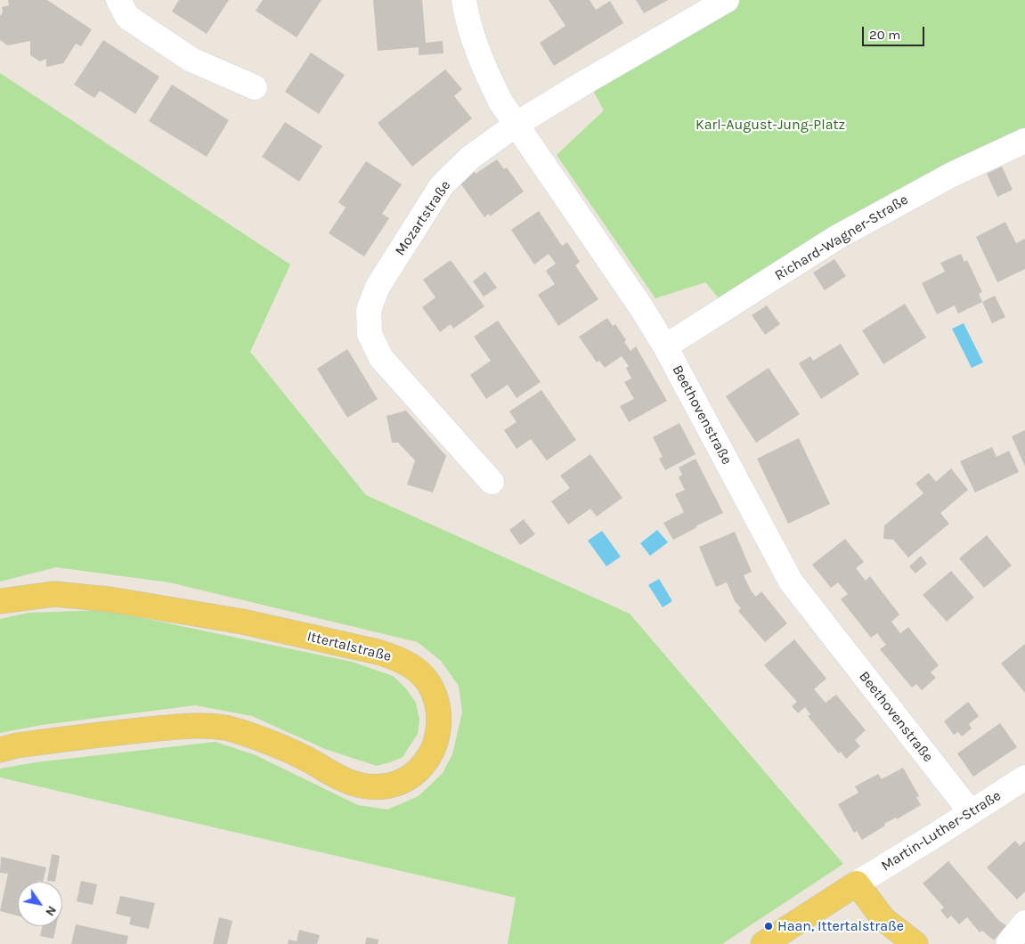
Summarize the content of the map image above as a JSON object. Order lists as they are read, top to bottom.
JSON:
{
  "streets": {
    "main road": ["Ittertalstraße"],
    "street": [
      "Mozartstraße",
      "Richard-Wagner-Straße",
      "Beethovenstraße",
      "Martin-Luther-Straße"
    ]
  },
  "crossings": [
    ["Mozartstraße", "Beethovenstraße"],
    ["Richard-Wagner-Straße", "Beethovenstraße"],
    ["Beethovenstraße", "Martin-Luther-Straße"]
  ],
  "parks": ["Karl-August-Jung-Platz"],
  "places": ["Haan, Ittertalstraße"],
  "scale_bar": "20 m",
  "north": "bottom right"
}
